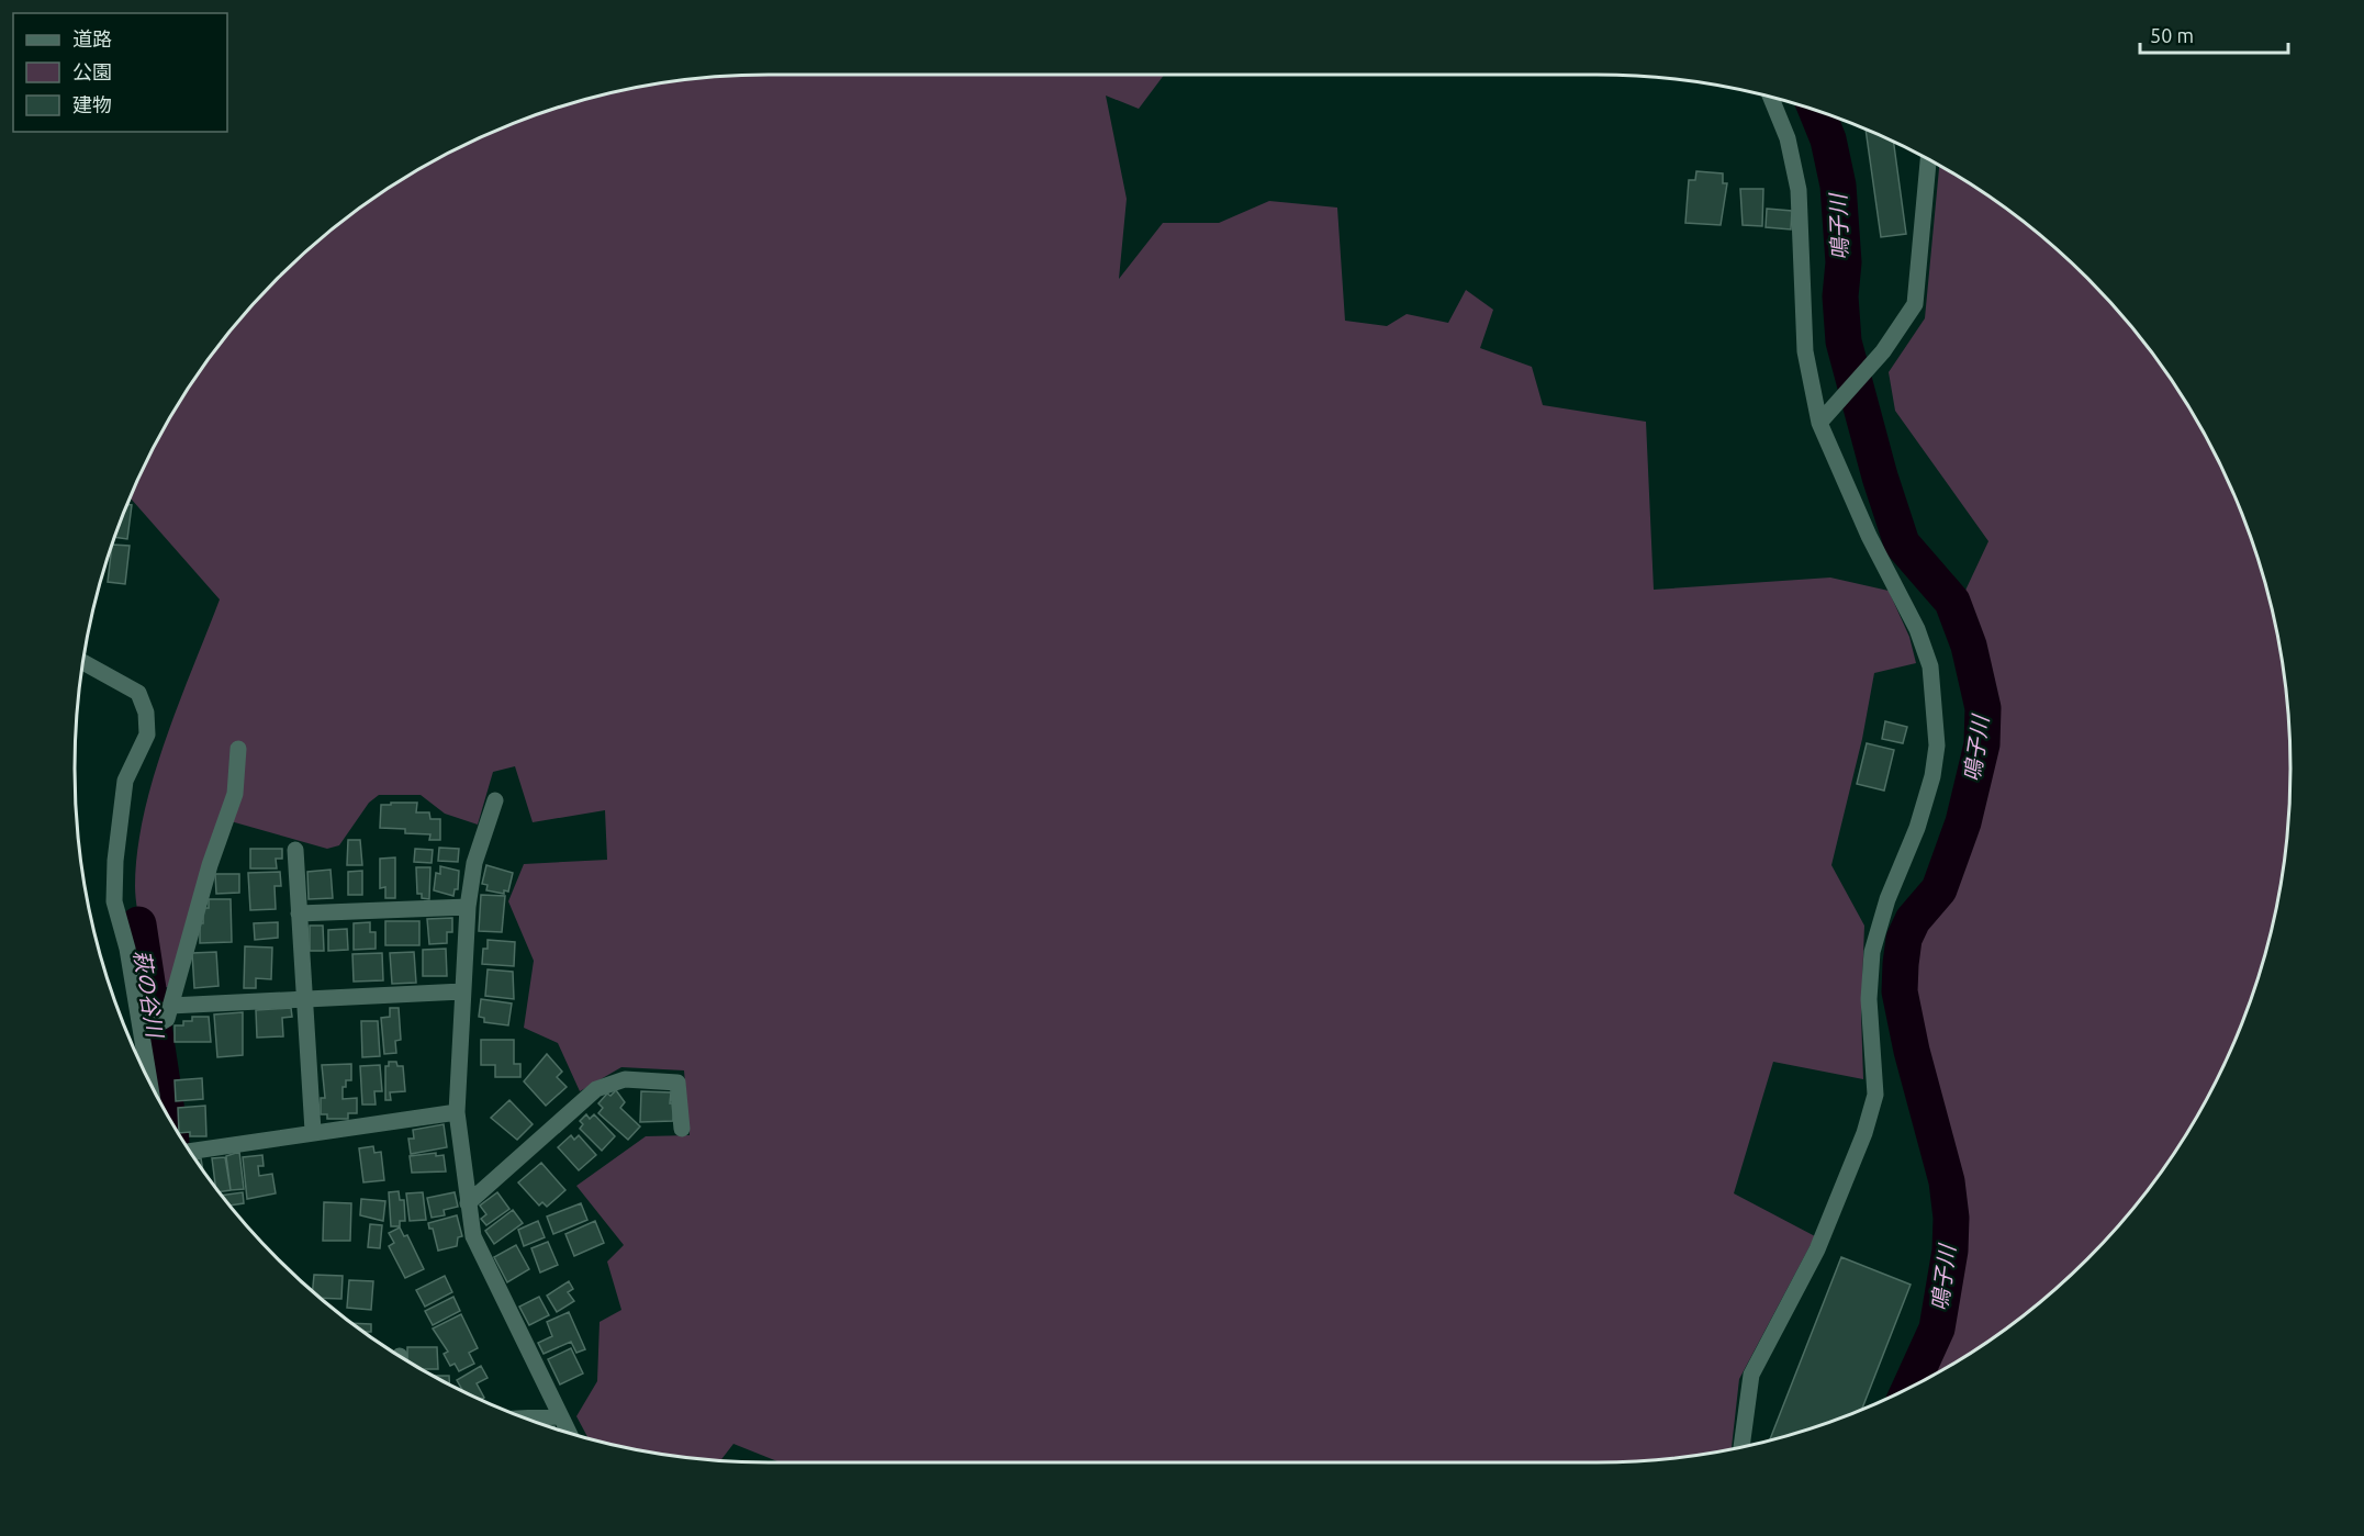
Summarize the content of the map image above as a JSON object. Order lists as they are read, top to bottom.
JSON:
{
  "water": ["鳴子川", "萩の谷川"],
  "legend": ["道路", "公園", "建物"],
  "scale_bar": "50 m"
}
